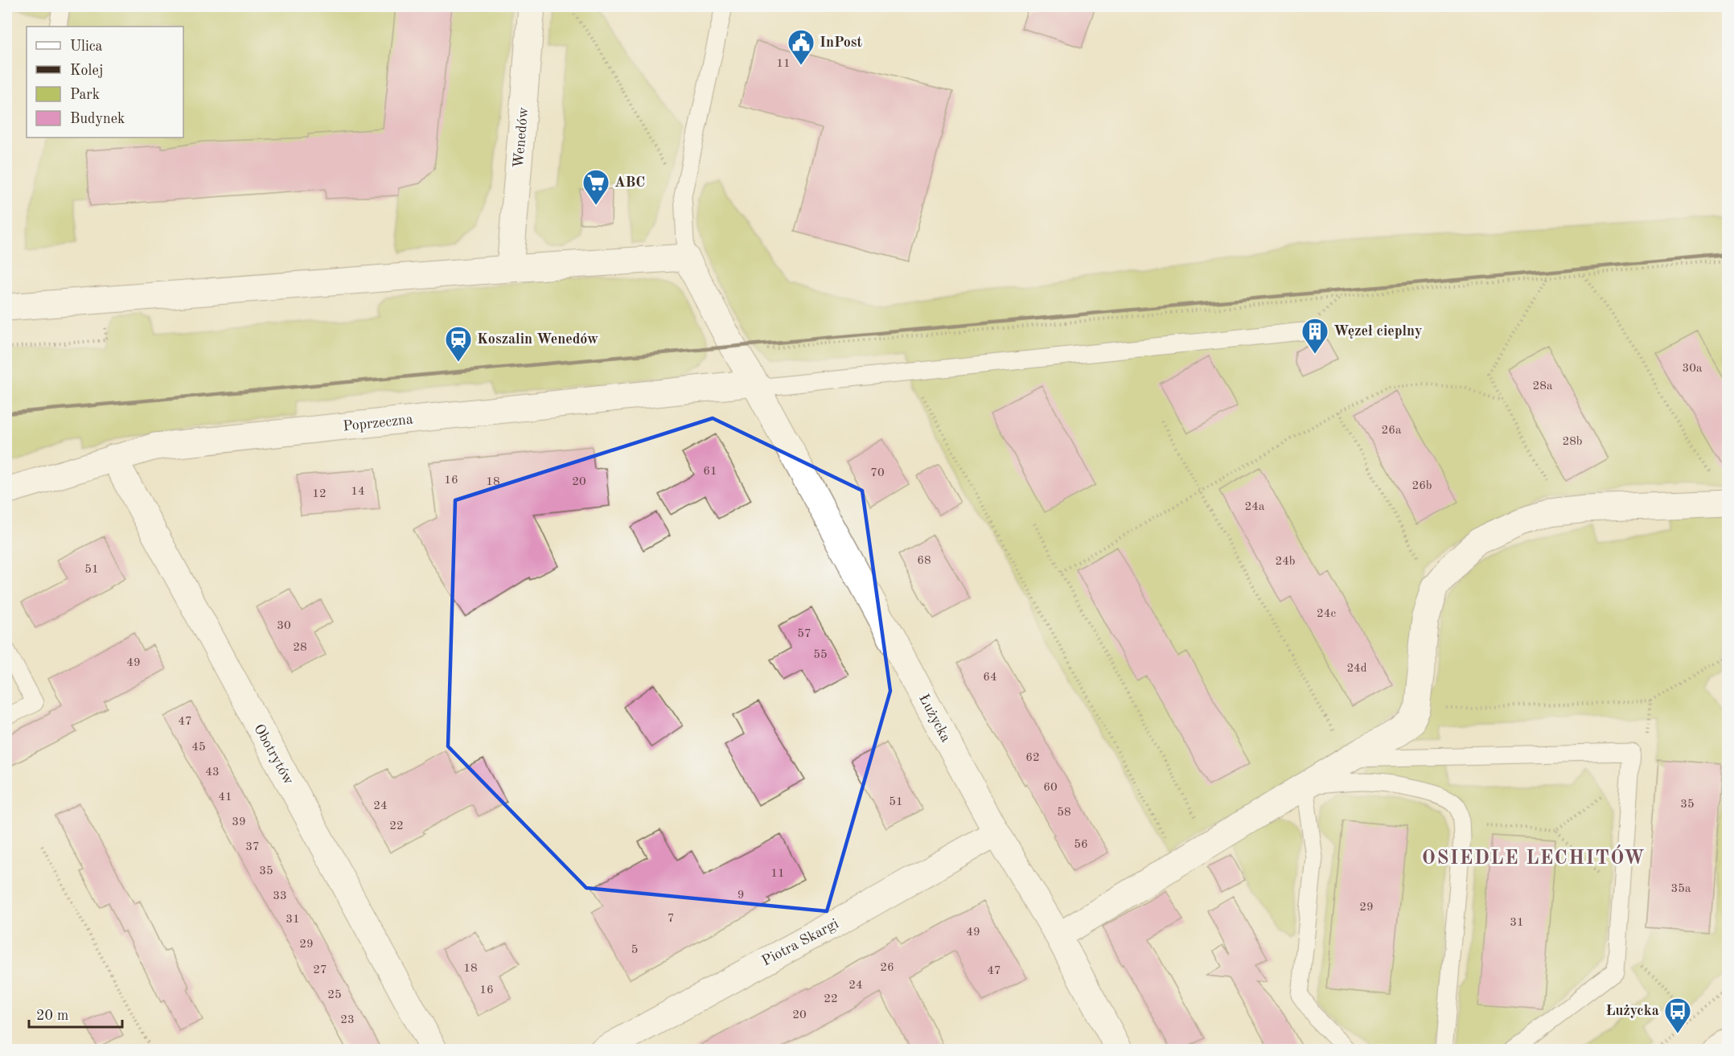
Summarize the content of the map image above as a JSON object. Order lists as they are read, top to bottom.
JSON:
{
  "streets": {
    "street": [
      "Wenedów",
      "Poprzeczna",
      "Łużycka",
      "Obotrytów",
      "Piotra Skargi"
    ]
  },
  "crossings": [
    ["Poprzeczna", "Łużycka"],
    ["Poprzeczna", "Obotrytów"],
    ["Łużycka", "Piotra Skargi"]
  ],
  "districts": ["OSIEDLE LECHITÓW"],
  "places": {
    "public building": ["InPost"],
    "supermarket": ["ABC"],
    "building": ["Węzeł cieplny"],
    "station": ["Koszalin Wenedów"],
    "bus stop": ["Łużycka"]
  },
  "house_numbers": [
    "11",
    "30a",
    "28a",
    "26a",
    "28b",
    "61",
    "70",
    "16",
    "18",
    "20",
    "26b",
    "14",
    "12",
    "24a",
    "68",
    "24b",
    "51",
    "24c",
    "30",
    "57",
    "28",
    "55",
    "49",
    "24d",
    "64",
    "47",
    "45",
    "62",
    "43",
    "60",
    "41",
    "51",
    "35",
    "24",
    "58",
    "39",
    "22",
    "56",
    "37",
    "35",
    "11",
    "35a",
    "9",
    "33",
    "29",
    "7",
    "31",
    "31",
    "49",
    "29",
    "5",
    "26",
    "18",
    "27",
    "47",
    "24",
    "16",
    "25",
    "22",
    "20",
    "23"
  ],
  "legend": [
    "Ulica",
    "Kolej",
    "Park",
    "Budynek"
  ],
  "scale_bar": "20 m"
}
